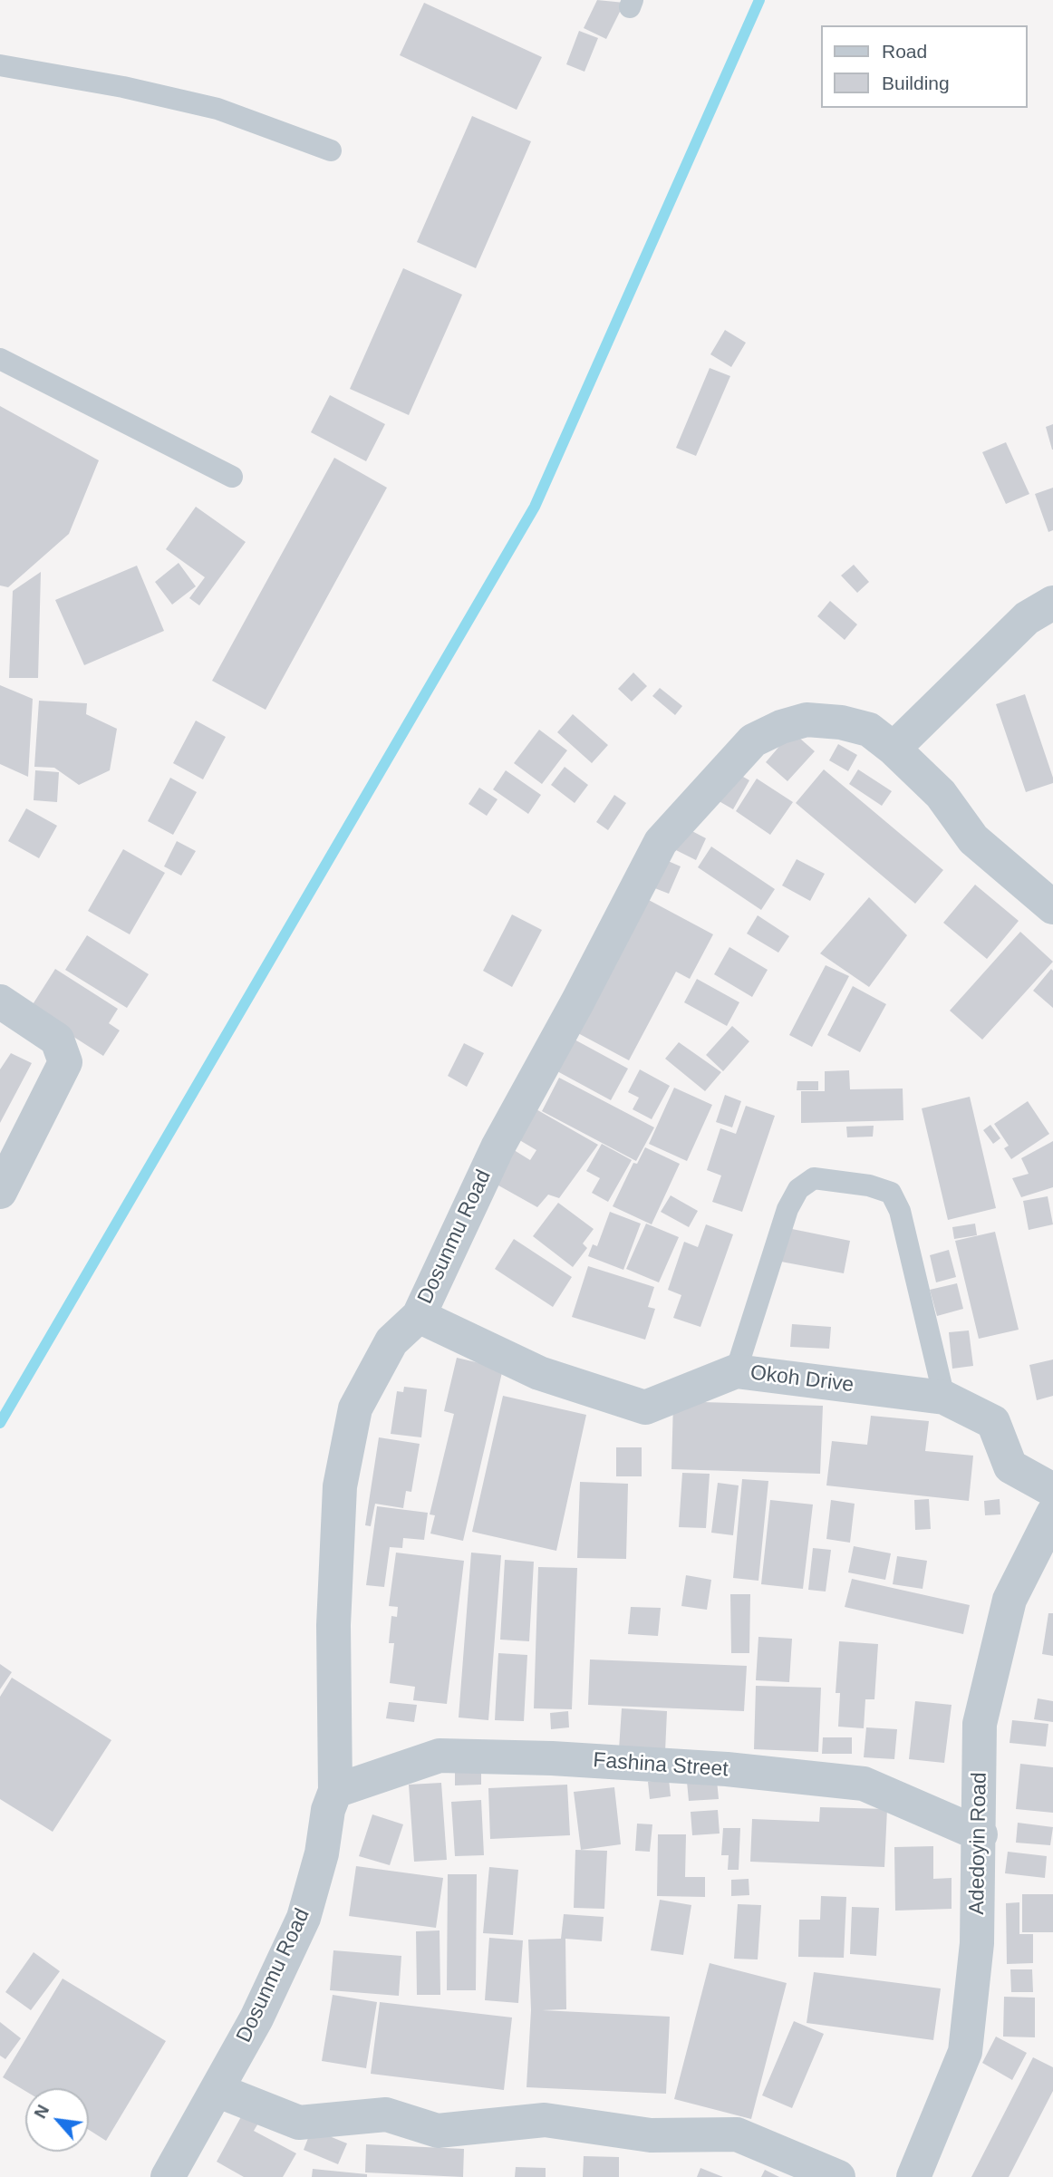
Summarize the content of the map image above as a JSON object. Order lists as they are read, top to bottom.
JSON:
{
  "streets": {
    "street": [
      "Dosunmu Road",
      "Okoh Drive",
      "Fashina Street",
      "Adedoyin Road"
    ]
  },
  "crossings": [
    ["Dosunmu Road", "Okoh Drive"],
    ["Dosunmu Road", "Fashina Street"],
    ["Fashina Street", "Adedoyin Road"]
  ],
  "legend": ["Road", "Building"],
  "north": "top left"
}
